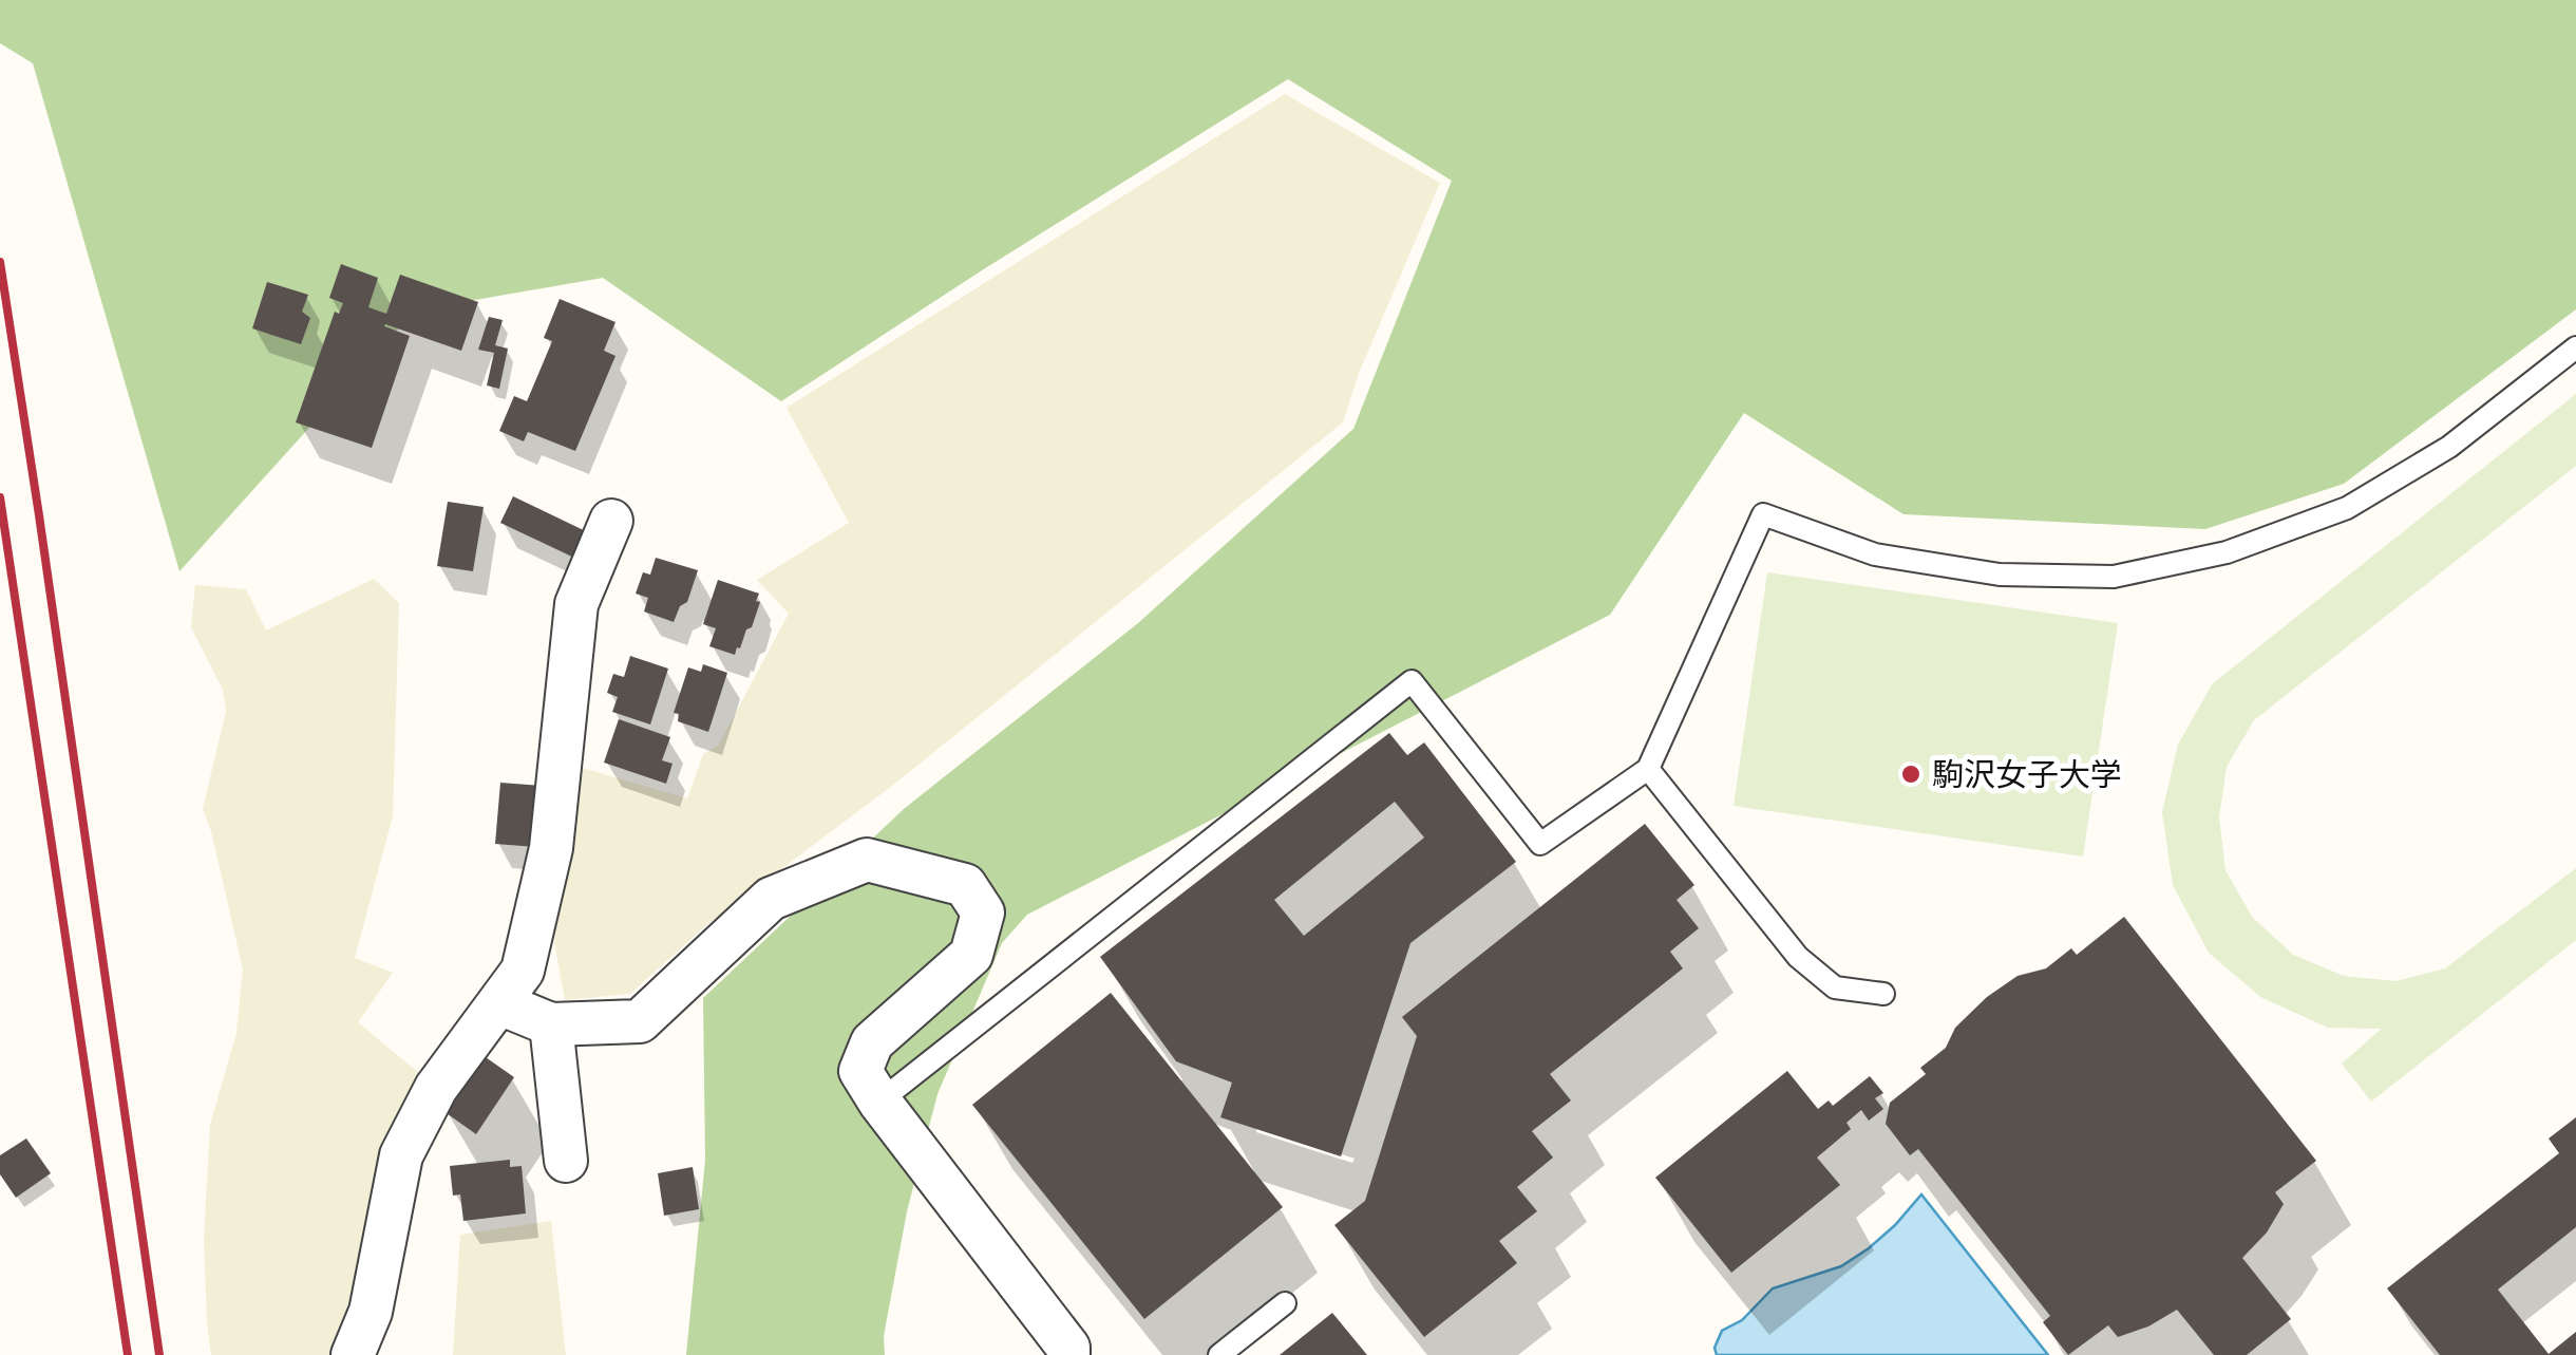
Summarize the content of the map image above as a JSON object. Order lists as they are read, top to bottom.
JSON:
{
  "places": ["駒沢女子大学"]
}
